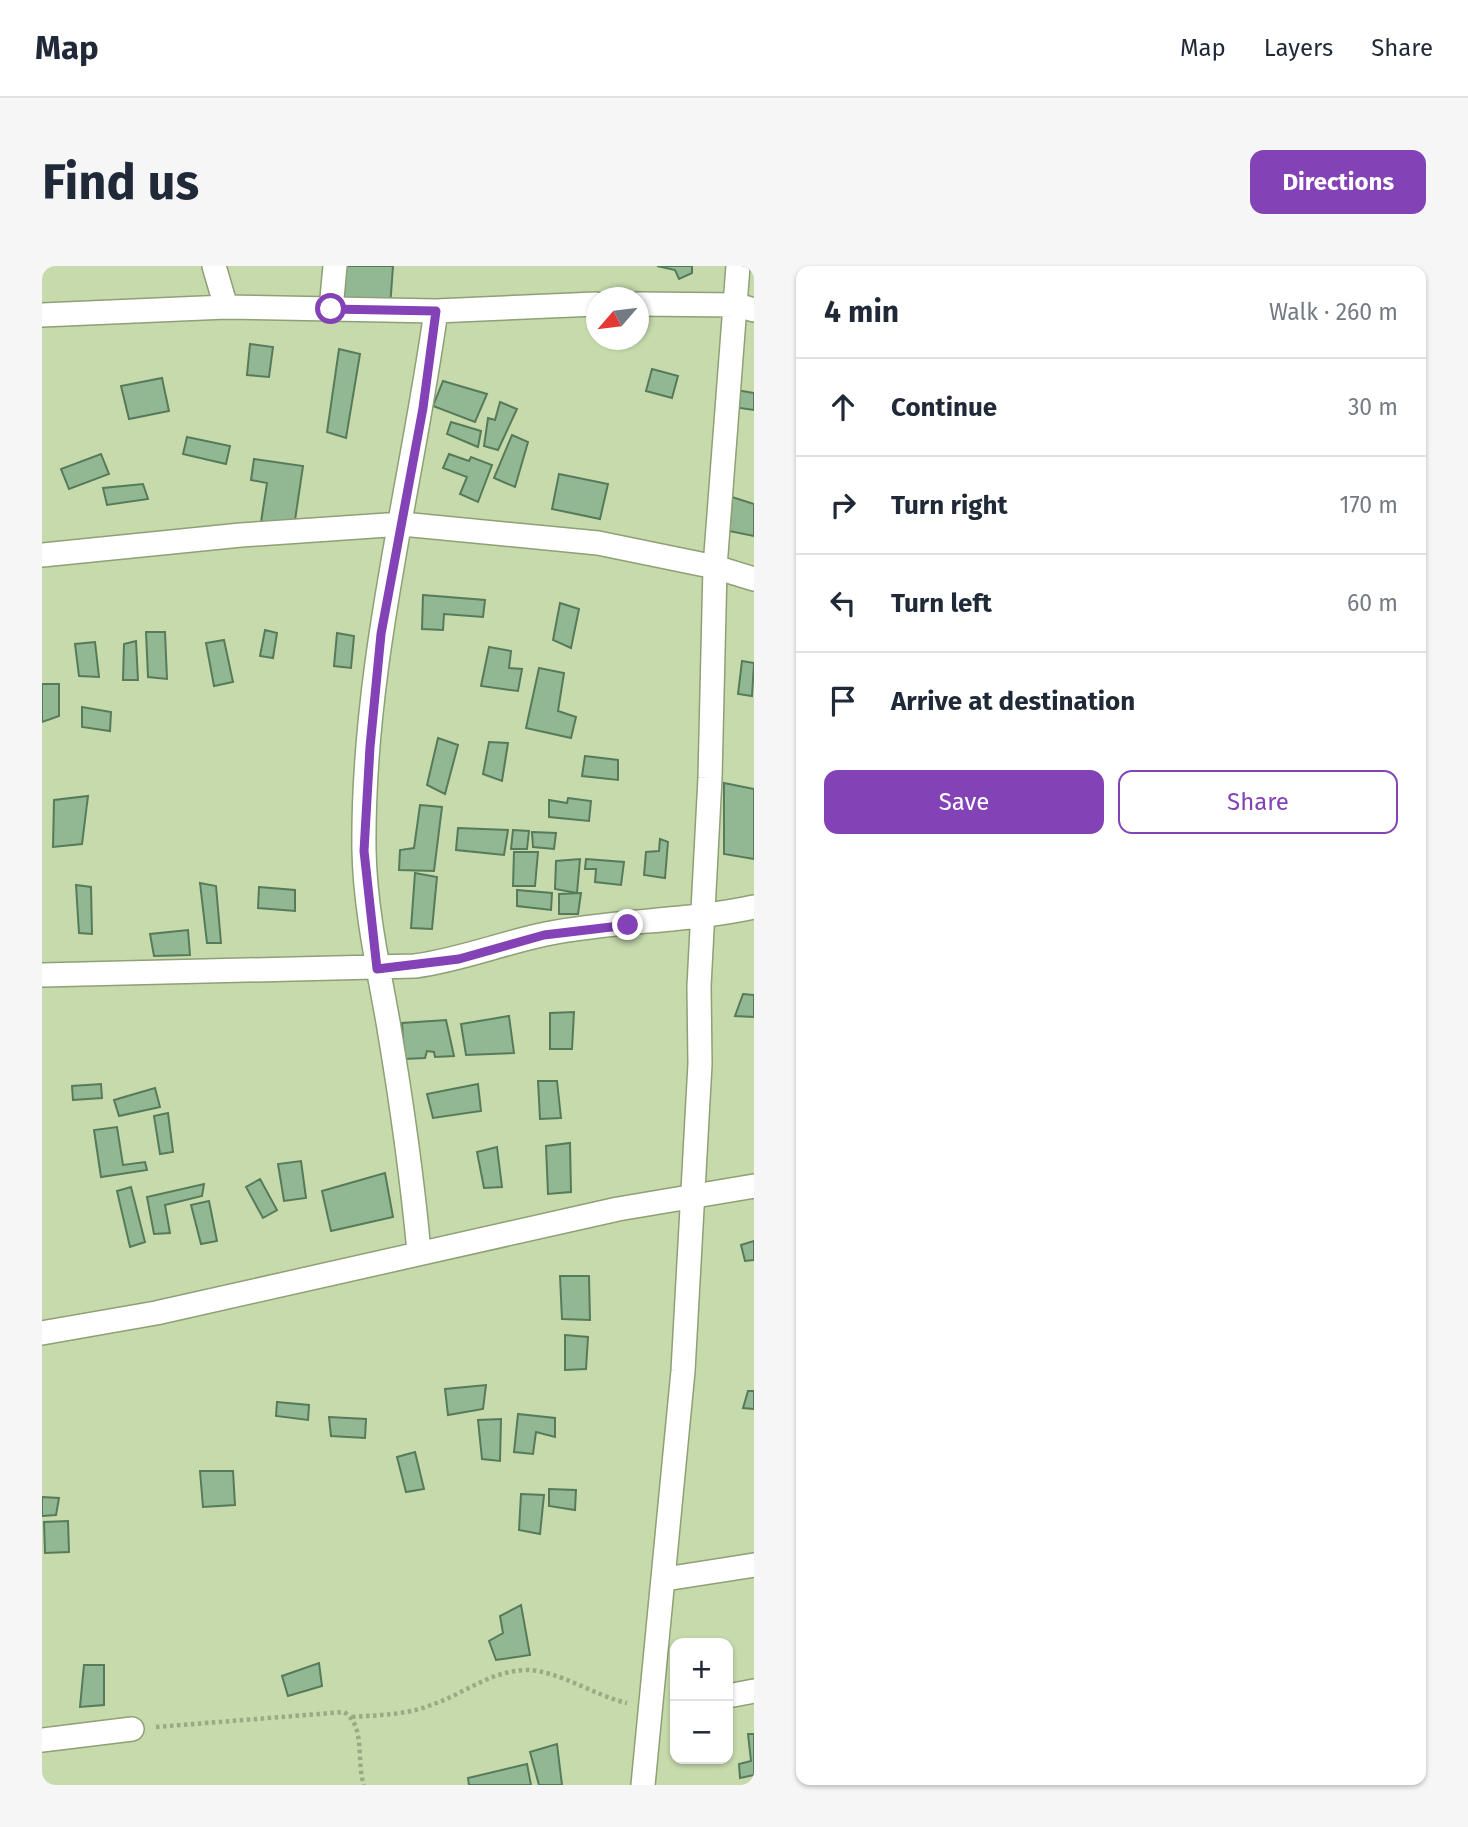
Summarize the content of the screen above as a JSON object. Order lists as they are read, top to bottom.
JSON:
{
  "north": "bottom left",
  "page": {
    "header": "Map",
    "nav": ["Map", "Layers", "Share"],
    "buttons": [
      "Directions",
      ["Save", "Share"]
    ],
    "title": "Find us",
    "heading": ["4 min", "Walk · 260 m"],
    "list": [
      ["Continue", "30 m"],
      ["Turn right", "170 m"],
      ["Turn left", "60 m"],
      "Arrive at destination"
    ],
    "map_buttons": ["+", "−"]
  }
}
